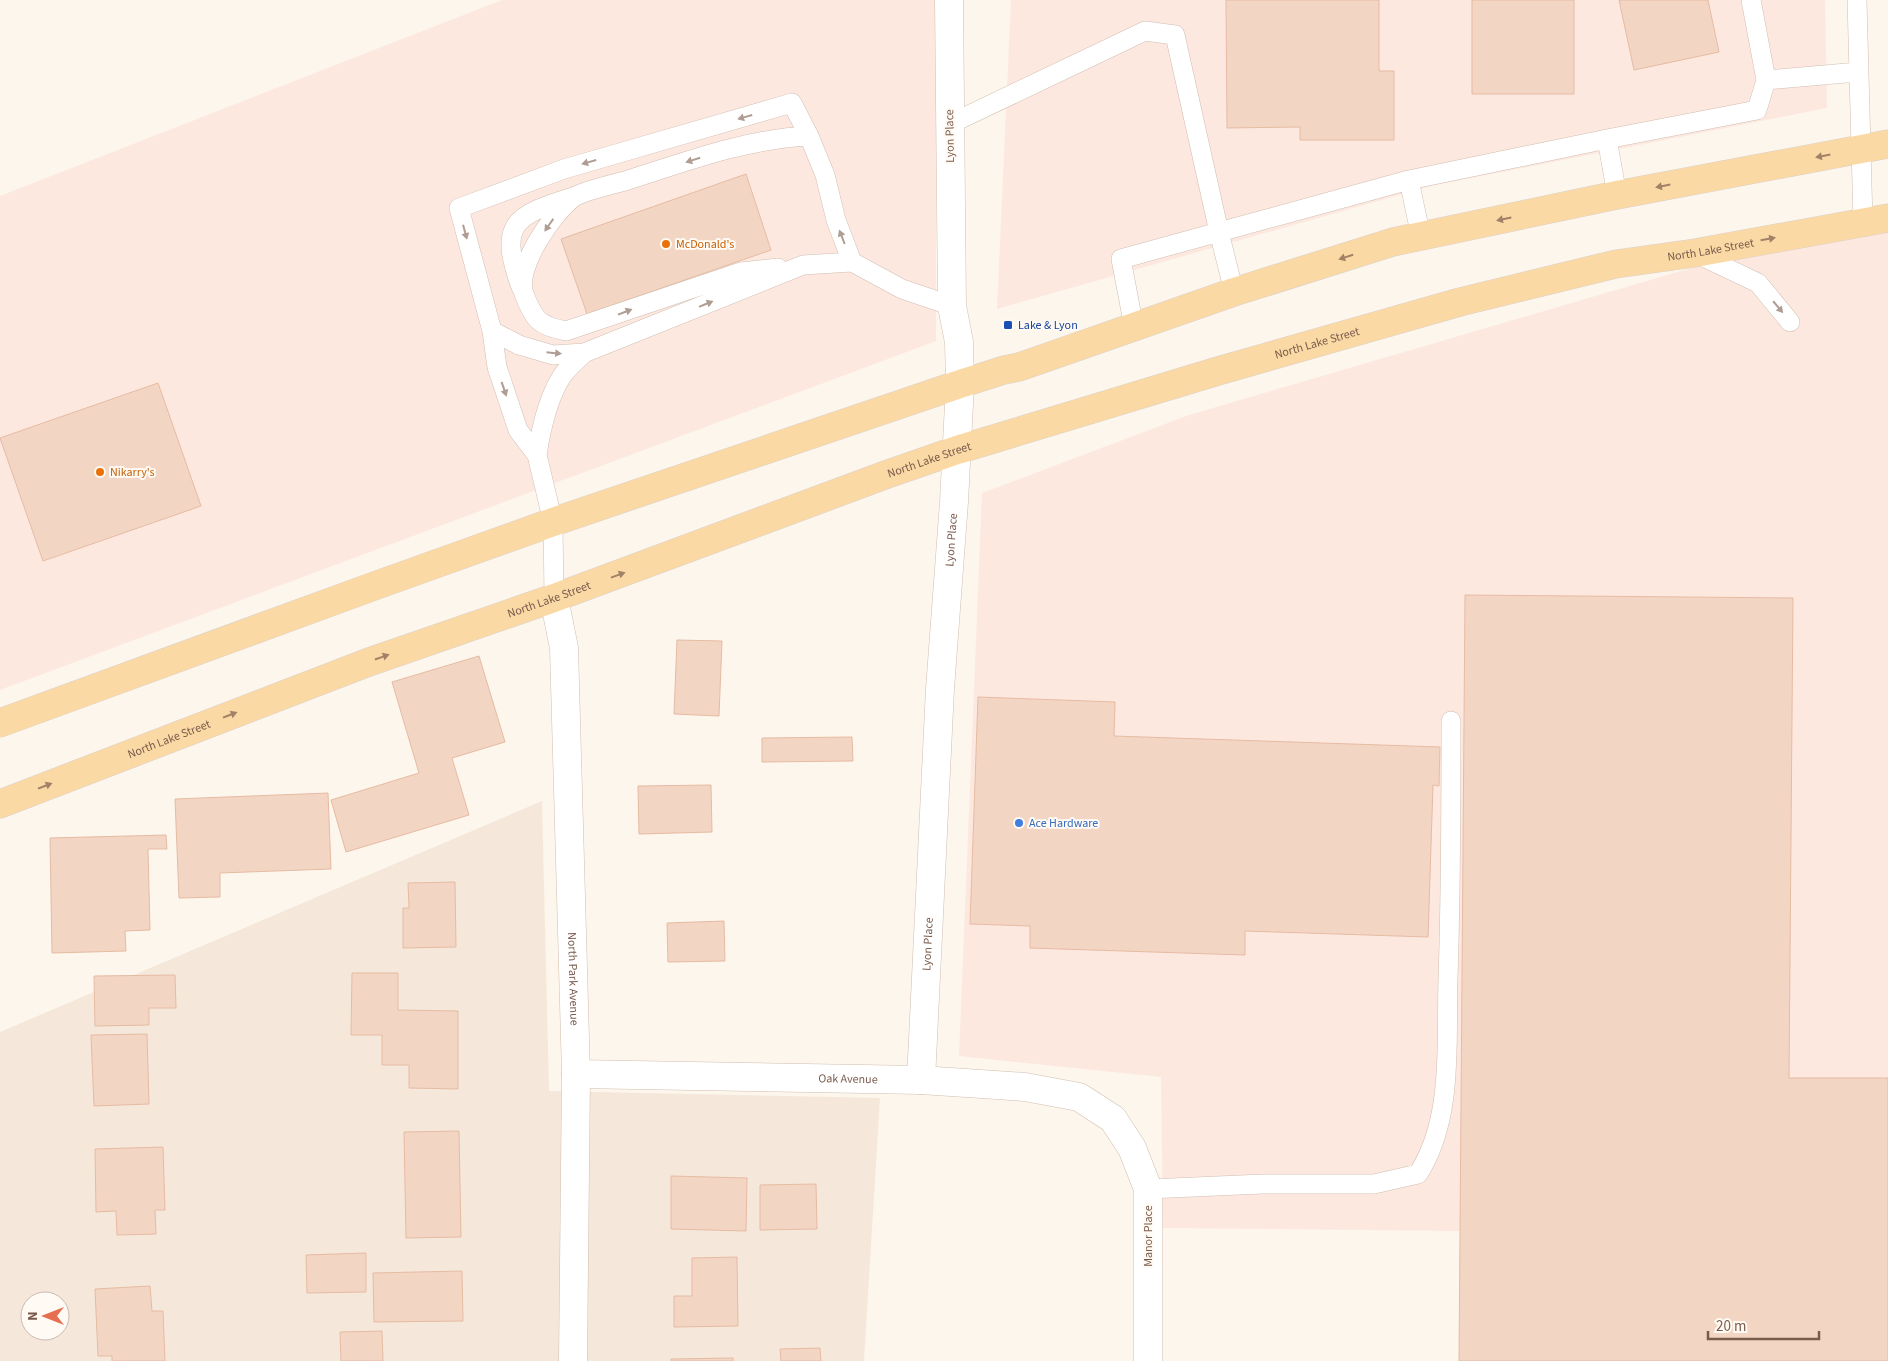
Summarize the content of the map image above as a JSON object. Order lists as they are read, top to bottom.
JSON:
{
  "streets": {
    "main road": ["North Lake Street"],
    "street": [
      "Lyon Place",
      "North Park Avenue",
      "Oak Avenue",
      "Manor Place"
    ]
  },
  "crossings": [
    ["Lyon Place", "North Lake Street"],
    ["Lyon Place", "Oak Avenue"],
    ["North Lake Street", "North Park Avenue"],
    ["North Park Avenue", "Oak Avenue"],
    ["Oak Avenue", "Manor Place"]
  ],
  "places": {
    "other": ["McDonald's", "Nikarry's", "Ace Hardware"],
    "transit": ["Lake & Lyon"]
  },
  "scale_bar": "20 m",
  "north": "left"
}
